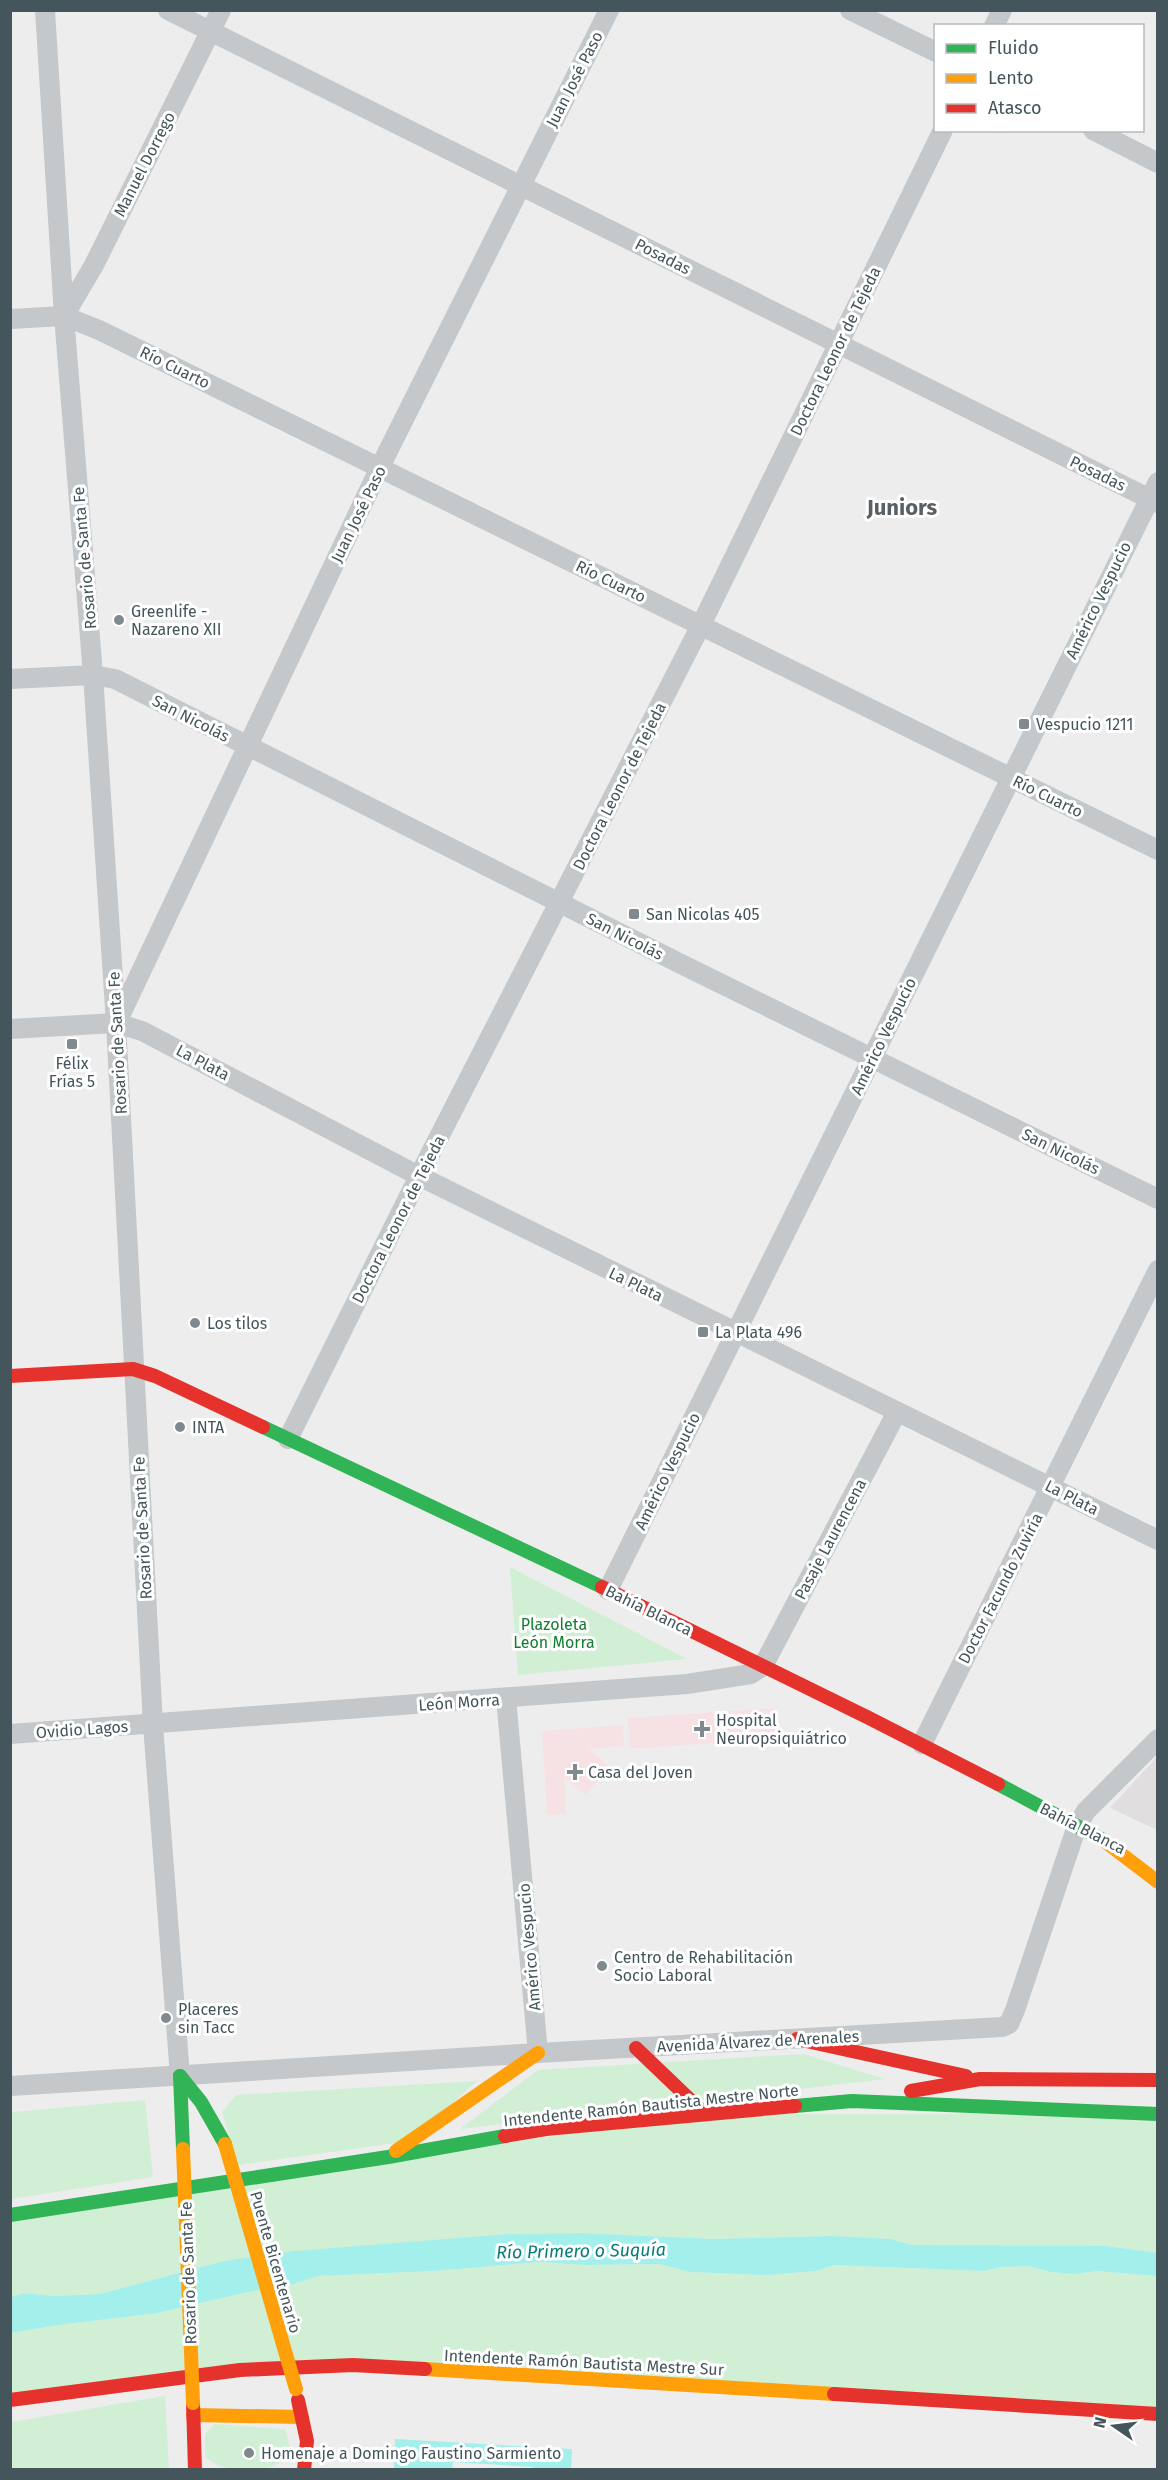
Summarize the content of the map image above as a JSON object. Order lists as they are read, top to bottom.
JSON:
{
  "streets": {
    "main road": [
      "Rosario de Santa Fe",
      "Bahía Blanca",
      "Intendente Ramón Bautista Mestre Norte",
      "Puente Bicentenario",
      "Intendente Ramón Bautista Mestre Sur"
    ],
    "street": [
      "Juan José Paso",
      "Manuel Dorrego",
      "Posadas",
      "Doctora Leonor de Tejeda",
      "Río Cuarto",
      "Américo Vespucio",
      "San Nicolás",
      "La Plata",
      "Pasaje Laurencena",
      "Doctor Facundo Zuviría",
      "León Morra",
      "Ovidio Lagos",
      "Avenida Álvarez de Arenales"
    ]
  },
  "crossings": [
    ["Juan José Paso", "Posadas"],
    ["Juan José Paso", "Río Cuarto"],
    ["Juan José Paso", "Rosario de Santa Fe"],
    ["Juan José Paso", "San Nicolás"],
    ["Juan José Paso", "La Plata"],
    ["Manuel Dorrego", "Posadas"],
    ["Manuel Dorrego", "Río Cuarto"],
    ["Manuel Dorrego", "Rosario de Santa Fe"],
    ["Posadas", "Doctora Leonor de Tejeda"],
    ["Posadas", "Américo Vespucio"],
    ["Doctora Leonor de Tejeda", "Río Cuarto"],
    ["Doctora Leonor de Tejeda", "San Nicolás"],
    ["Doctora Leonor de Tejeda", "La Plata"],
    ["Doctora Leonor de Tejeda", "Bahía Blanca"],
    ["Río Cuarto", "Rosario de Santa Fe"],
    ["Río Cuarto", "Américo Vespucio"],
    ["Rosario de Santa Fe", "San Nicolás"],
    ["Rosario de Santa Fe", "La Plata"],
    ["Rosario de Santa Fe", "Bahía Blanca"],
    ["Rosario de Santa Fe", "León Morra"],
    ["Rosario de Santa Fe", "Ovidio Lagos"],
    ["Rosario de Santa Fe", "Avenida Álvarez de Arenales"],
    ["Rosario de Santa Fe", "Puente Bicentenario"],
    ["Américo Vespucio", "San Nicolás"],
    ["Américo Vespucio", "La Plata"],
    ["Américo Vespucio", "Bahía Blanca"],
    ["Américo Vespucio", "León Morra"],
    ["Américo Vespucio", "Avenida Álvarez de Arenales"],
    ["La Plata", "Pasaje Laurencena"],
    ["La Plata", "Doctor Facundo Zuviría"],
    ["Pasaje Laurencena", "Bahía Blanca"],
    ["Pasaje Laurencena", "León Morra"],
    ["Doctor Facundo Zuviría", "Bahía Blanca"],
    ["Bahía Blanca", "León Morra"],
    ["Bahía Blanca", "Avenida Álvarez de Arenales"],
    ["León Morra", "Ovidio Lagos"],
    ["Avenida Álvarez de Arenales", "Puente Bicentenario"]
  ],
  "districts": ["Juniors"],
  "water": ["Río Primero o Suquía"],
  "parks": ["Plazoleta León Morra"],
  "places": {
    "other": [
      "Greenlife - Nazareno XII",
      "Los tilos",
      "INTA",
      "Centro de Rehabilitación Socio Laboral",
      "Placeres sin Tacc",
      "Homenaje a Domingo Faustino Sarmiento"
    ],
    "transit": [
      "Vespucio 1211",
      "San Nicolas 405",
      "Félix Frías 5",
      "La Plata 496"
    ],
    "health": ["Hospital Neuropsiquiátrico", "Casa del Joven"]
  },
  "legend": ["Fluido", "Lento", "Atasco"],
  "north": "left"
}
